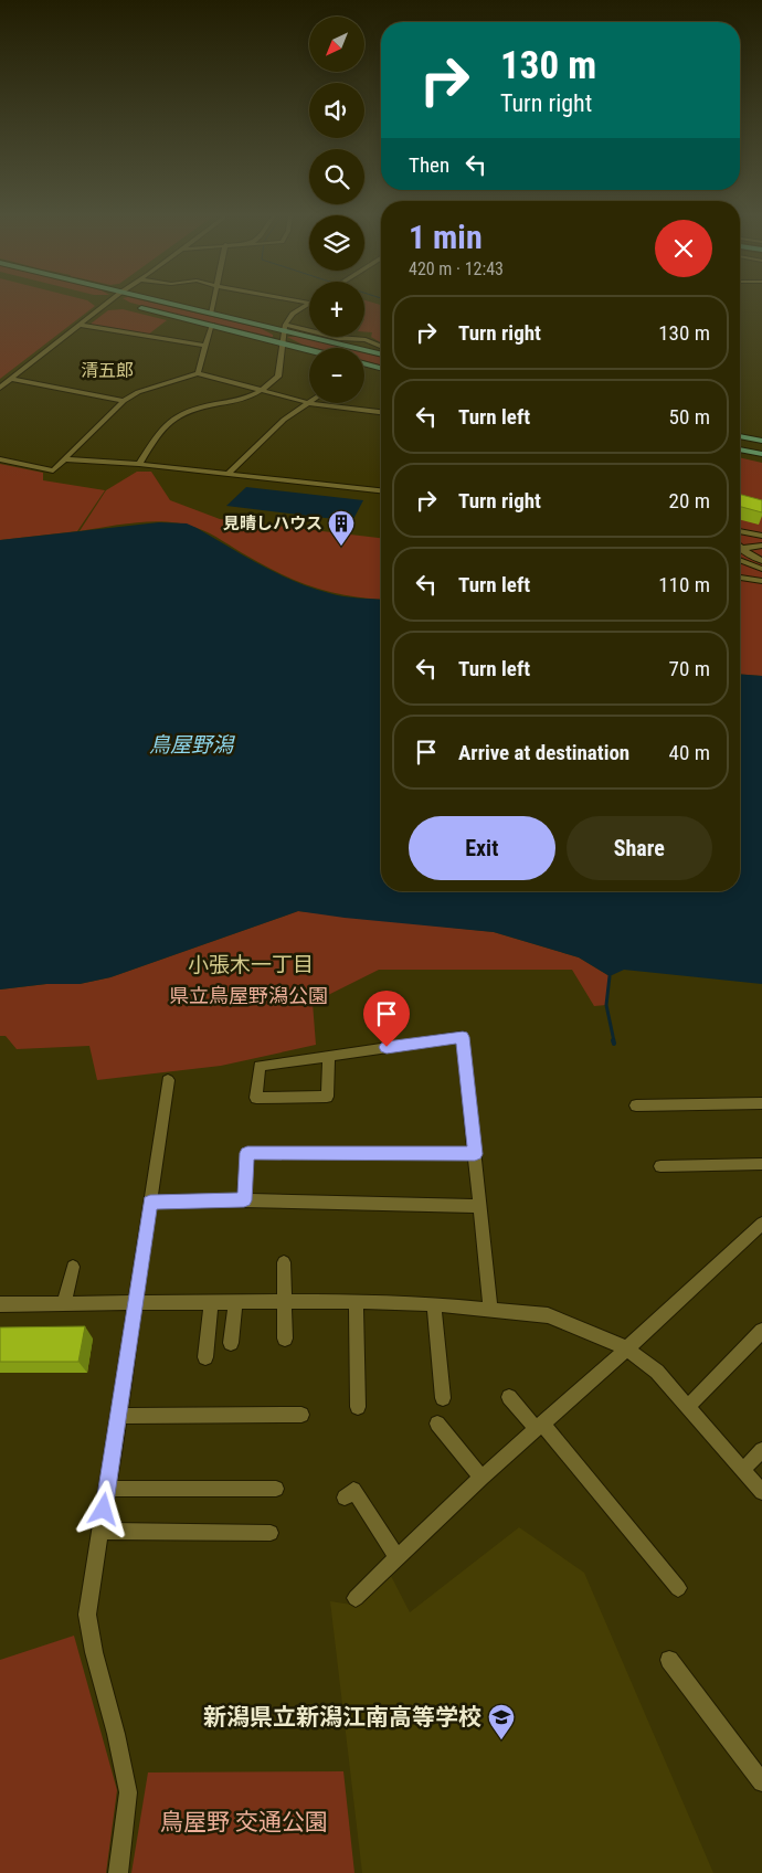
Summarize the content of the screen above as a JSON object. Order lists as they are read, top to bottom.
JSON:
{
  "districts": ["清五郎", "小張木一丁目"],
  "water": ["鳥屋野潟"],
  "parks": ["県立鳥屋野潟公園", "鳥屋野 交通公園"],
  "places": {
    "building": ["見晴しハウス"],
    "school or university": ["新潟県立新潟江南高等学校"]
  },
  "north": "bottom left",
  "page": {
    "map_buttons": ["+", "−"],
    "turn": ["130 m", "Turn right"],
    "then": "Then",
    "heading": ["1 min", "420 m · 12:43"],
    "list": [
      {
        "name": "Turn right",
        "value": "130 m"
      },
      {
        "name": "Turn left",
        "value": "50 m"
      },
      {
        "name": "Turn right",
        "value": "20 m"
      },
      {
        "name": "Turn left",
        "value": "110 m"
      },
      {
        "name": "Turn left",
        "value": "70 m"
      },
      {
        "name": "Arrive at destination",
        "value": "40 m"
      }
    ],
    "buttons": ["Exit", "Share"]
  }
}
